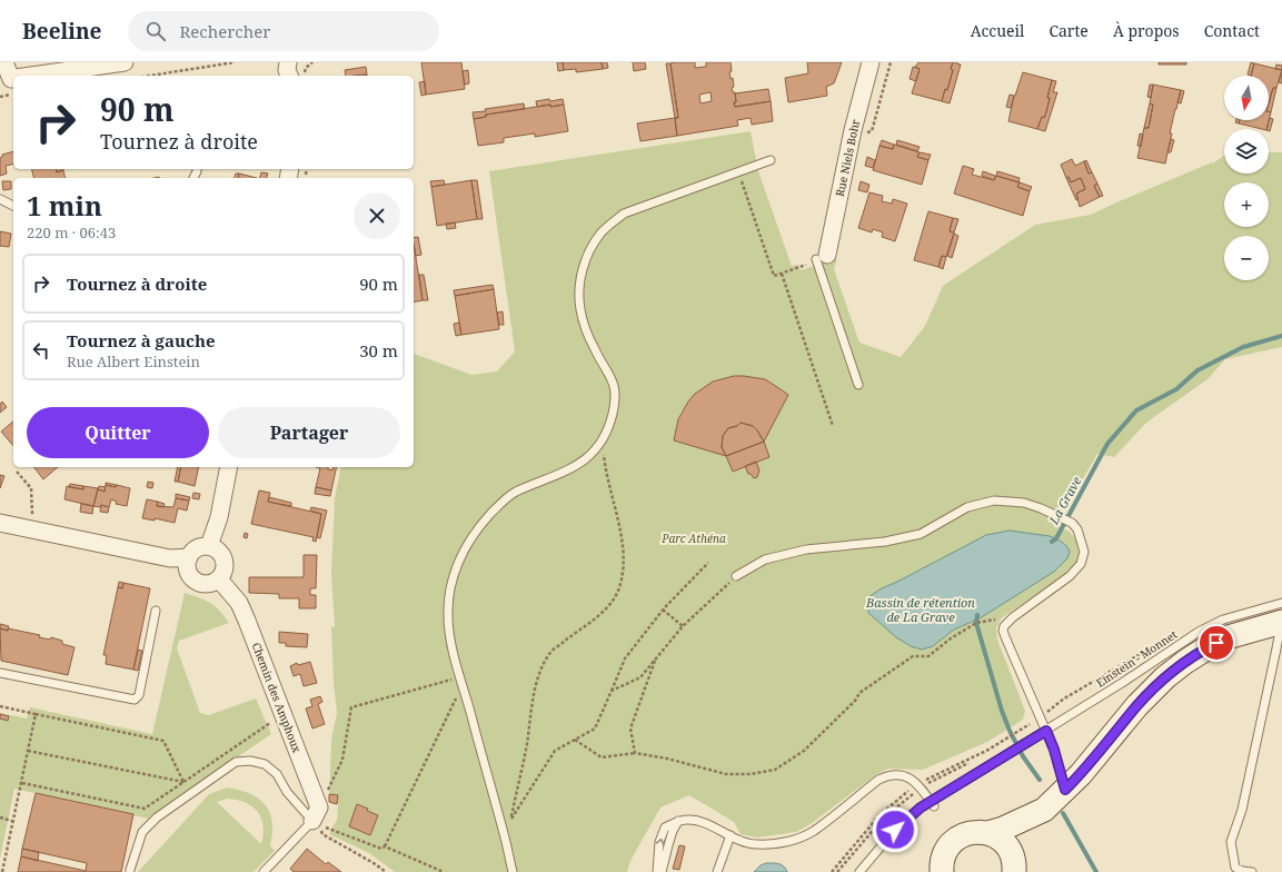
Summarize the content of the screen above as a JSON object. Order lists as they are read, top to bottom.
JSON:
{
  "streets": {
    "street": ["Rue Niels Bohr", "Chemin des Amphoux"],
    "lane": ["Einstein - Monnet"]
  },
  "water": ["La Grave", "Bassin de rétention de La Grave"],
  "parks": ["Parc Athéna"],
  "north": "bottom",
  "page": {
    "header": "Beeline",
    "search": "Rechercher",
    "nav": [
      "Accueil",
      "Carte",
      "À propos",
      "Contact"
    ],
    "map_buttons": ["+", "−"],
    "turn": ["90 m", "Tournez à droite"],
    "heading": ["1 min", "220 m · 06:43"],
    "list": [
      {
        "name": "Tournez à droite",
        "value": "90 m"
      },
      {
        "name": "Tournez à gauche",
        "note": "Rue Albert Einstein",
        "value": "30 m"
      }
    ],
    "buttons": ["Quitter", "Partager"]
  }
}
